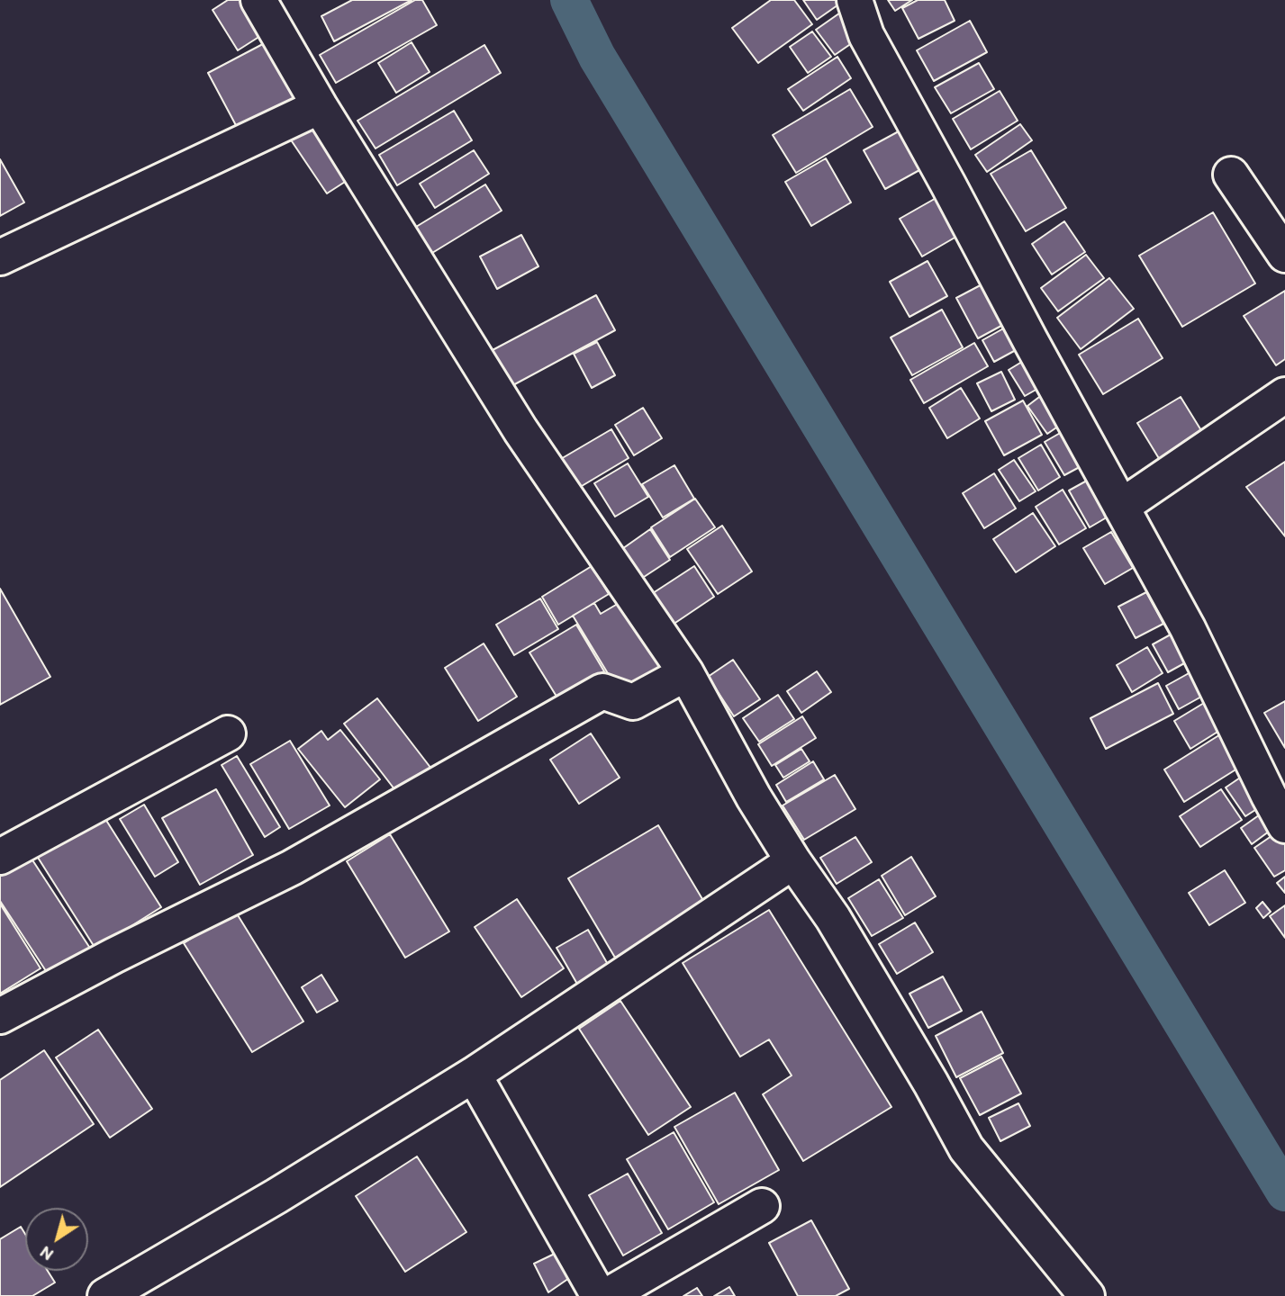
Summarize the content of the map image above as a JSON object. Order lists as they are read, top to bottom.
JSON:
{
  "north": "bottom left"
}
